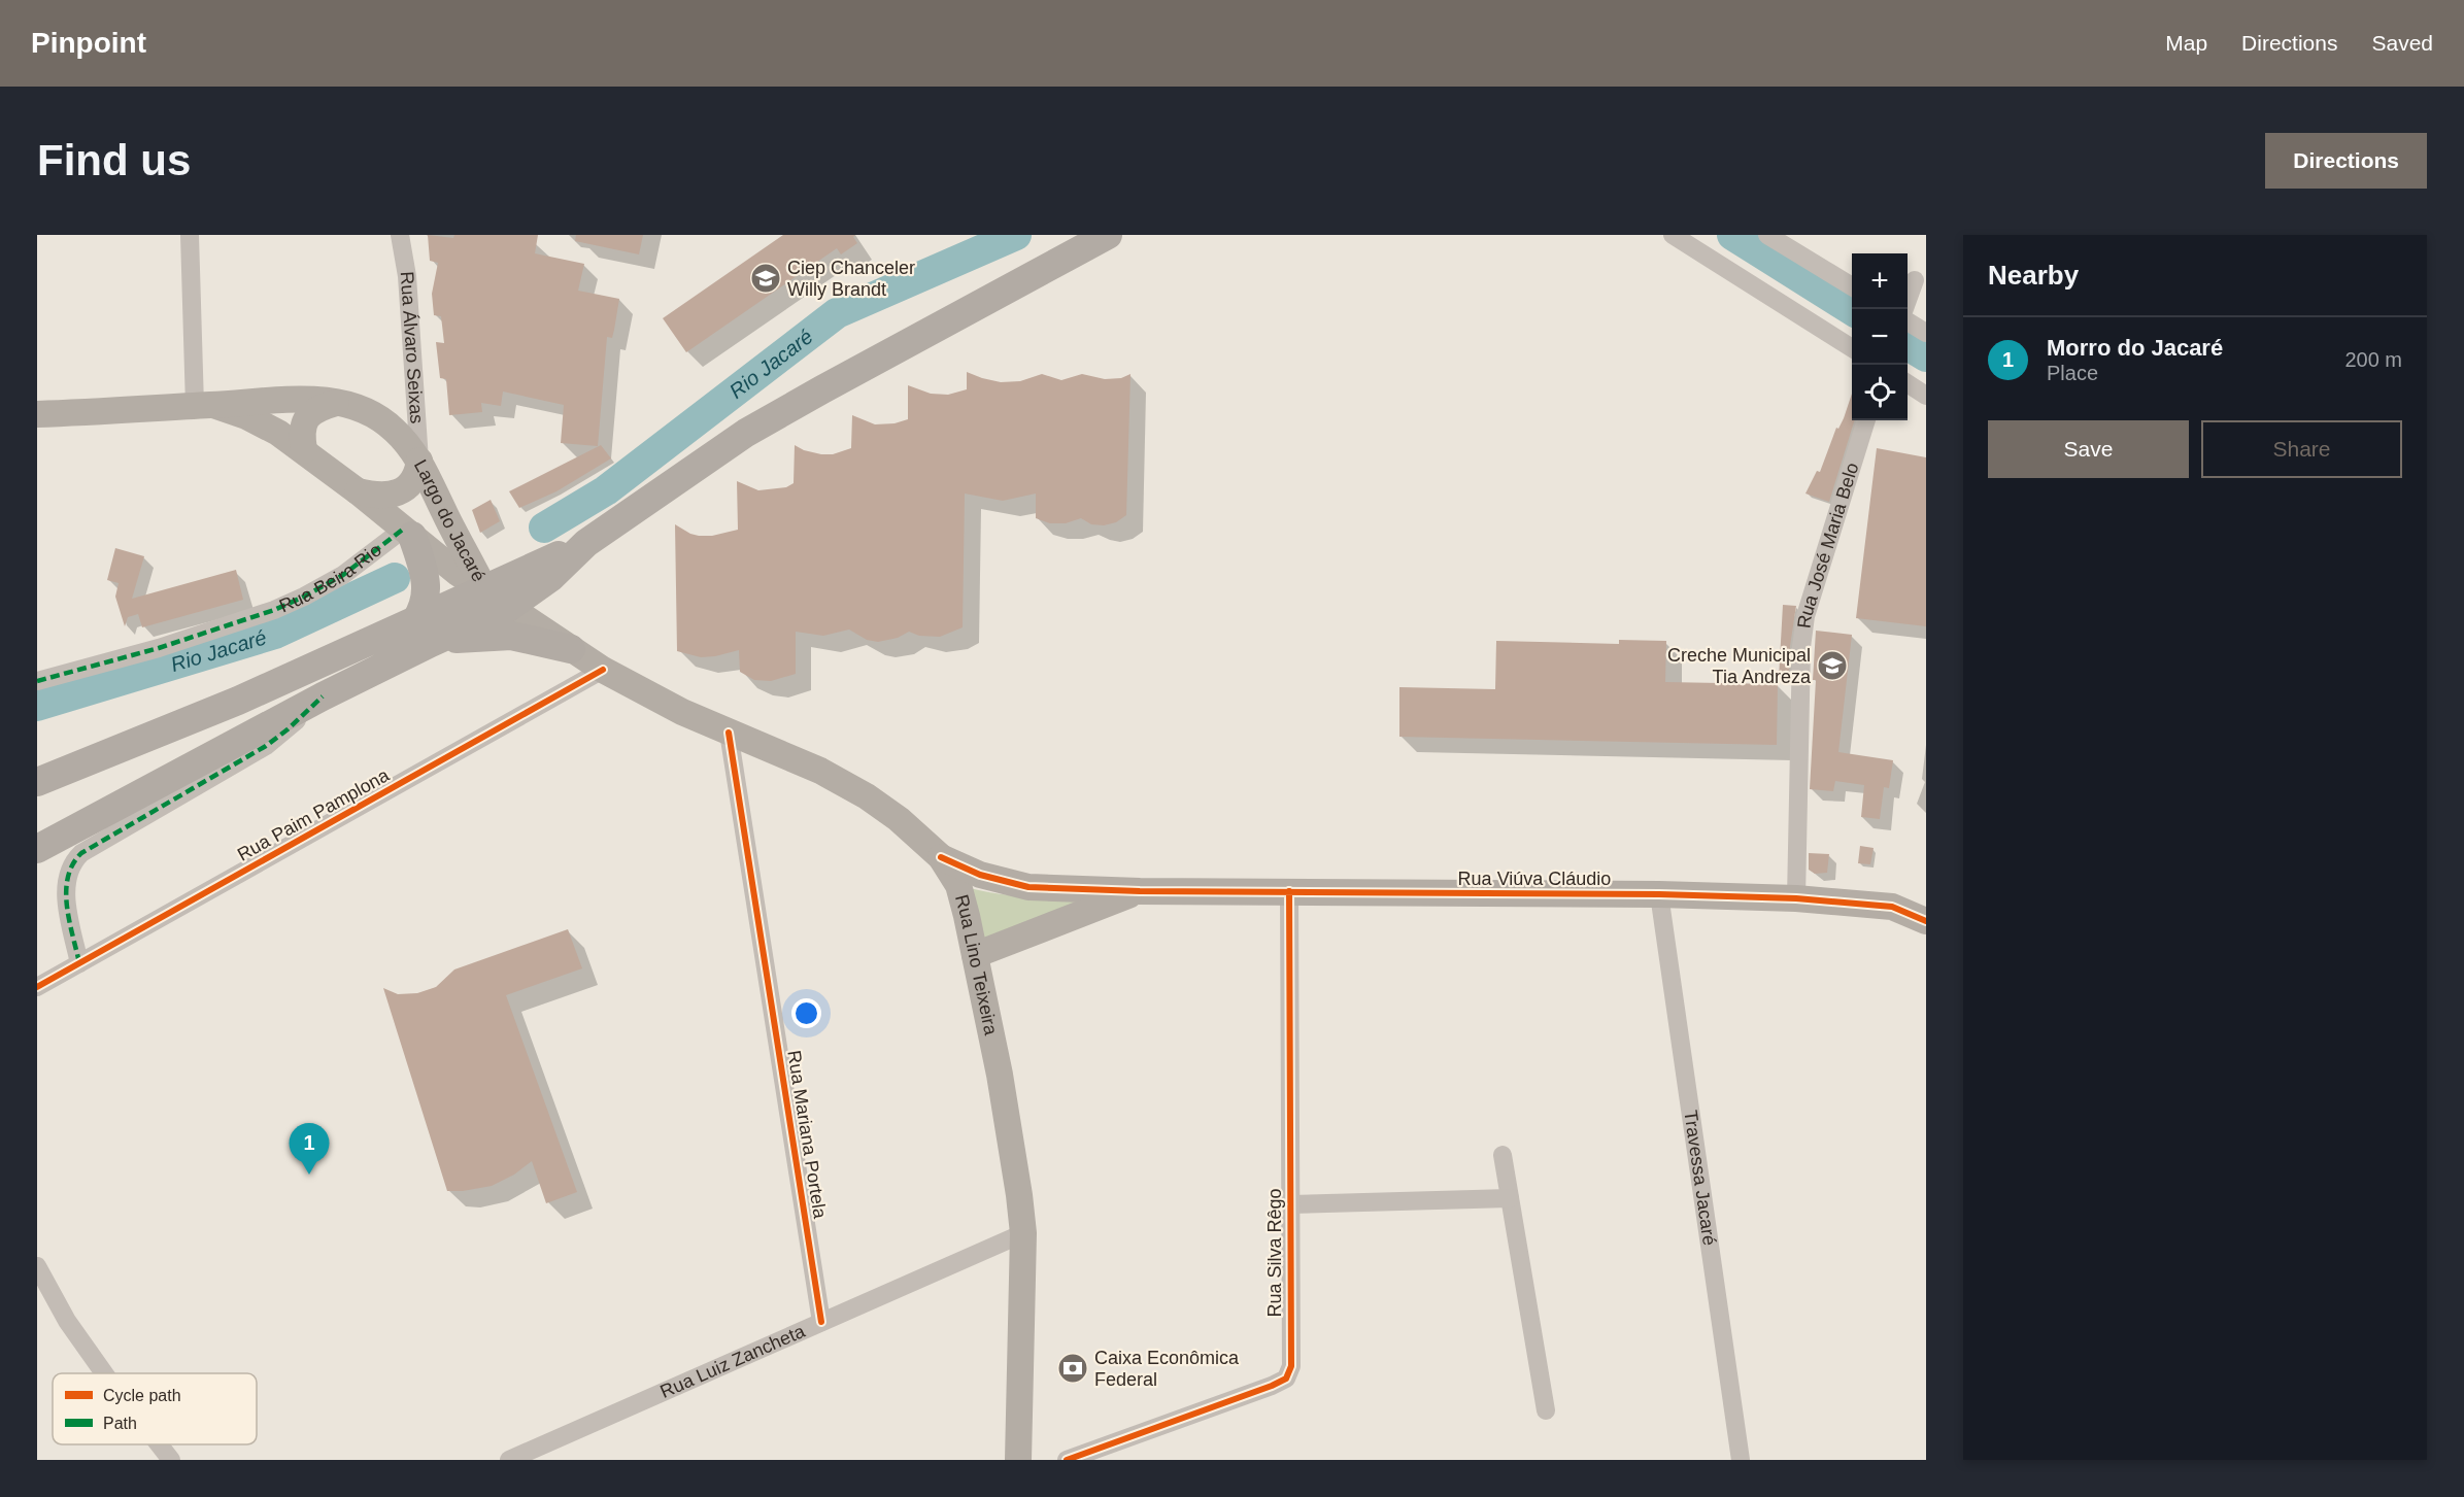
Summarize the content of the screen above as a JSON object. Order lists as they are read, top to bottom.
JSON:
{
  "streets": {
    "street": [
      "Rua Álvaro Seixas",
      "Largo do Jacaré",
      "Rua José Maria Belo",
      "Rua Beira Rio",
      "Rua Paim Pamplona",
      "Rua Viúva Cláudio",
      "Rua Lino Teixeira",
      "Rua Mariana Portela",
      "Travessa Jacaré",
      "Rua Silva Rêgo",
      "Rua Luiz Zancheta"
    ]
  },
  "crossings": [
    ["Rua Álvaro Seixas", "Largo do Jacaré"],
    ["Largo do Jacaré", "Rua Beira Rio"],
    ["Largo do Jacaré", "Rua Lino Teixeira"],
    ["Rua José Maria Belo", "Rua Viúva Cláudio"],
    ["Rua Paim Pamplona", "Rua Lino Teixeira"],
    ["Rua Viúva Cláudio", "Rua Lino Teixeira"],
    ["Rua Viúva Cláudio", "Travessa Jacaré"],
    ["Rua Viúva Cláudio", "Rua Silva Rêgo"],
    ["Rua Lino Teixeira", "Rua Mariana Portela"],
    ["Rua Lino Teixeira", "Rua Luiz Zancheta"],
    ["Rua Mariana Portela", "Rua Luiz Zancheta"]
  ],
  "water": ["Rio Jacaré"],
  "places": {
    "school or university": ["Ciep Chanceler Willy Brandt", "Creche Municipal Tia Andreza"],
    "bank": ["Caixa Econômica Federal"]
  },
  "legend": ["Cycle path", "Path"],
  "page": {
    "header": "Pinpoint",
    "nav": ["Map", "Directions", "Saved"],
    "buttons": [
      "Directions",
      ["Save", "Share"]
    ],
    "title": "Find us",
    "heading": "Nearby",
    "map_buttons": ["+", "−"],
    "list": [
      {
        "mark": "1",
        "name": "Morro do Jacaré",
        "note": "Place",
        "value": "200 m"
      }
    ],
    "pins": "1"
  }
}
